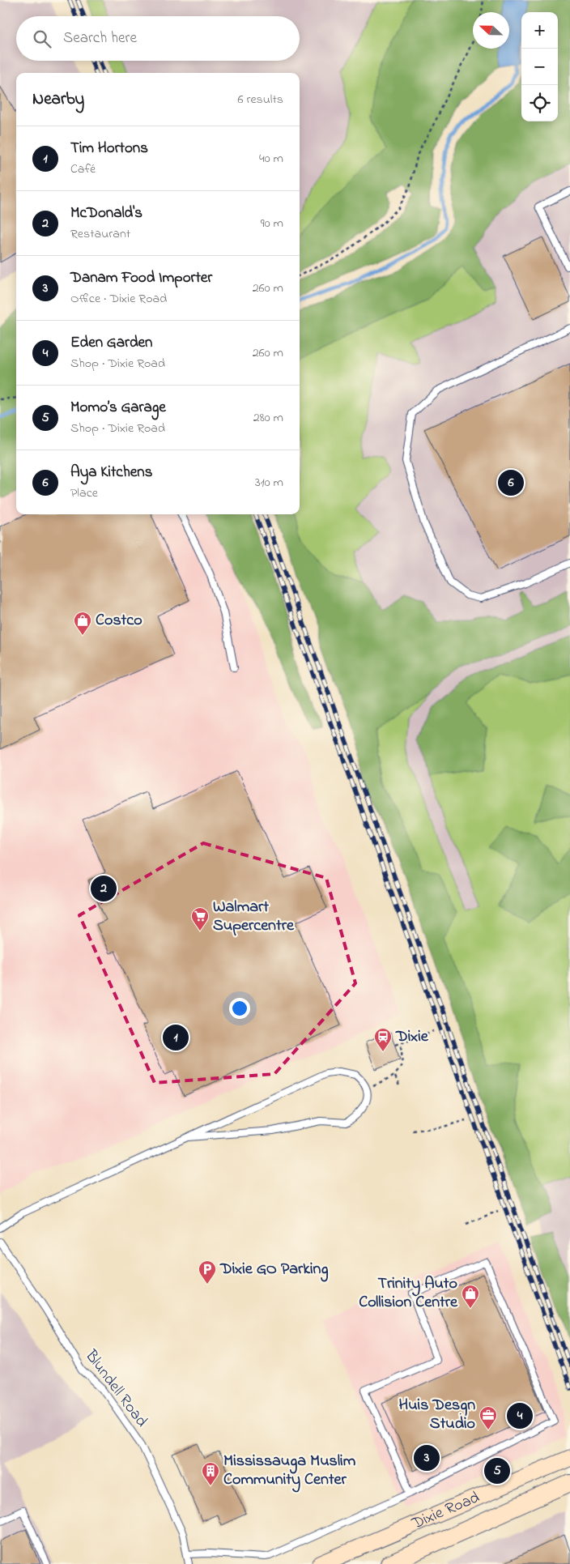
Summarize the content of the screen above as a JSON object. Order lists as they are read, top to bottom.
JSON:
{
  "streets": {
    "main road": ["Dixie Road"],
    "lane": ["Blundell Road"]
  },
  "places": {
    "shop": ["Costco", "Trinity Auto Collision Centre"],
    "supermarket": ["Walmart Supercentre"],
    "station": ["Dixie"],
    "parking": ["Dixie GO Parking"],
    "office": ["Huis Desgn Studio"],
    "building": ["Mississauga Muslim Community Center"]
  },
  "north": "left",
  "page": {
    "map_buttons": ["+", "−"],
    "search": "Search here",
    "heading": ["Nearby", "6 results"],
    "list": [
      {
        "mark": "1",
        "name": "Tim Hortons",
        "note": "Café",
        "value": "40 m"
      },
      {
        "mark": "2",
        "name": "McDonald's",
        "note": "Restaurant",
        "value": "90 m"
      },
      {
        "mark": "3",
        "name": "Danam Food Importer",
        "note": "Office · Dixie Road",
        "value": "260 m"
      },
      {
        "mark": "4",
        "name": "Eden Garden",
        "note": "Shop · Dixie Road",
        "value": "260 m"
      },
      {
        "mark": "5",
        "name": "Momo’s Garage",
        "note": "Shop · Dixie Road",
        "value": "280 m"
      },
      {
        "mark": "6",
        "name": "Aya Kitchens",
        "note": "Place",
        "value": "310 m"
      }
    ],
    "pins": [
      "6",
      "2",
      "1",
      "4",
      "3",
      "5"
    ]
  }
}
